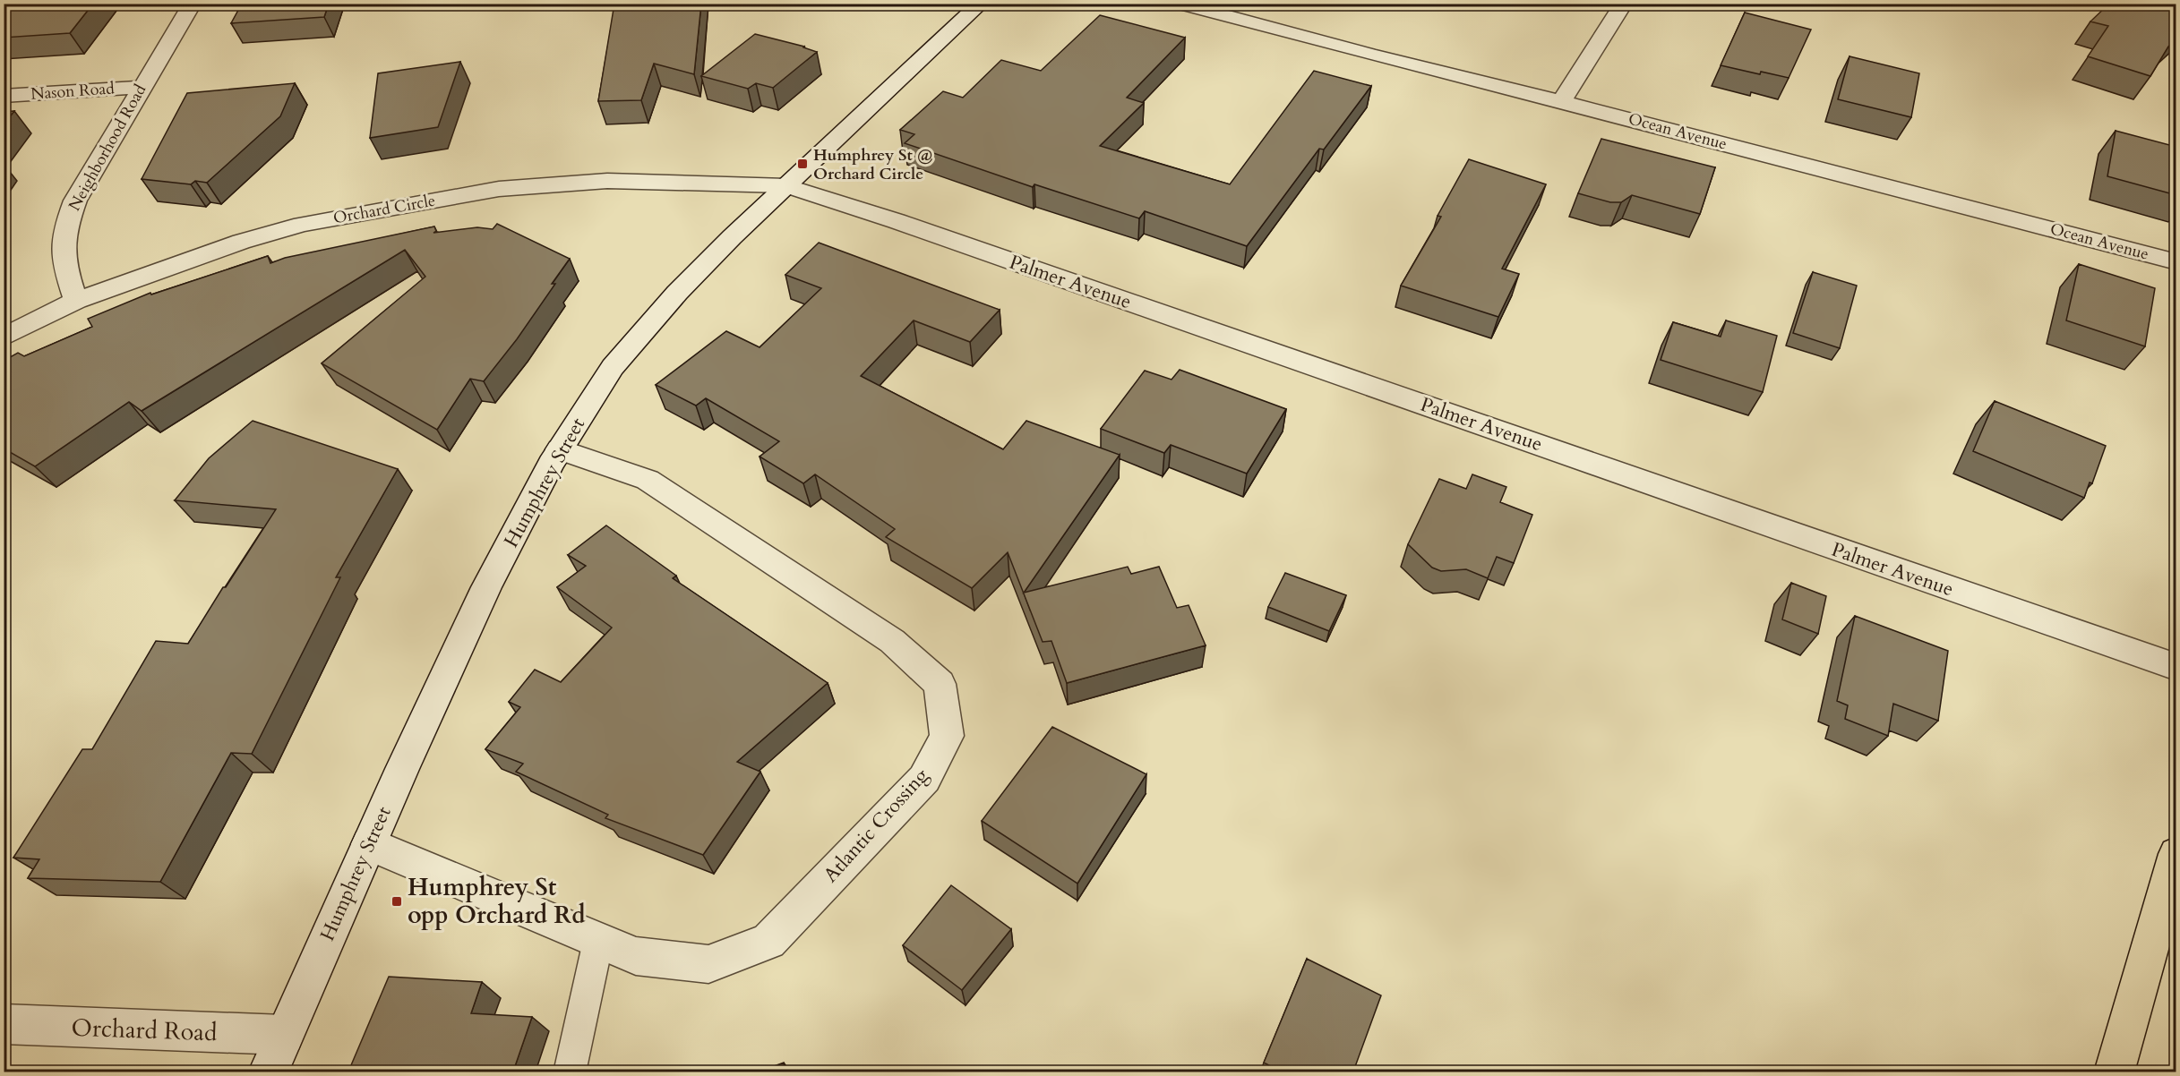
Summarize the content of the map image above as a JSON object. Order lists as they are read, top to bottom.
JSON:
{
  "streets": {
    "street": [
      "Nason Road",
      "Ocean Avenue",
      "Neighborhood Road",
      "Orchard Circle",
      "Palmer Avenue",
      "Humphrey Street",
      "Atlantic Crossing",
      "Orchard Road"
    ]
  },
  "crossings": [
    ["Nason Road", "Neighborhood Road"],
    ["Neighborhood Road", "Orchard Circle"],
    ["Orchard Circle", "Palmer Avenue"],
    ["Orchard Circle", "Humphrey Street"],
    ["Palmer Avenue", "Humphrey Street"],
    ["Humphrey Street", "Atlantic Crossing"],
    ["Humphrey Street", "Orchard Road"]
  ],
  "places": {
    "transit": ["Humphrey St @ Orchard Circle", "Humphrey St opp Orchard Rd"]
  }
}
